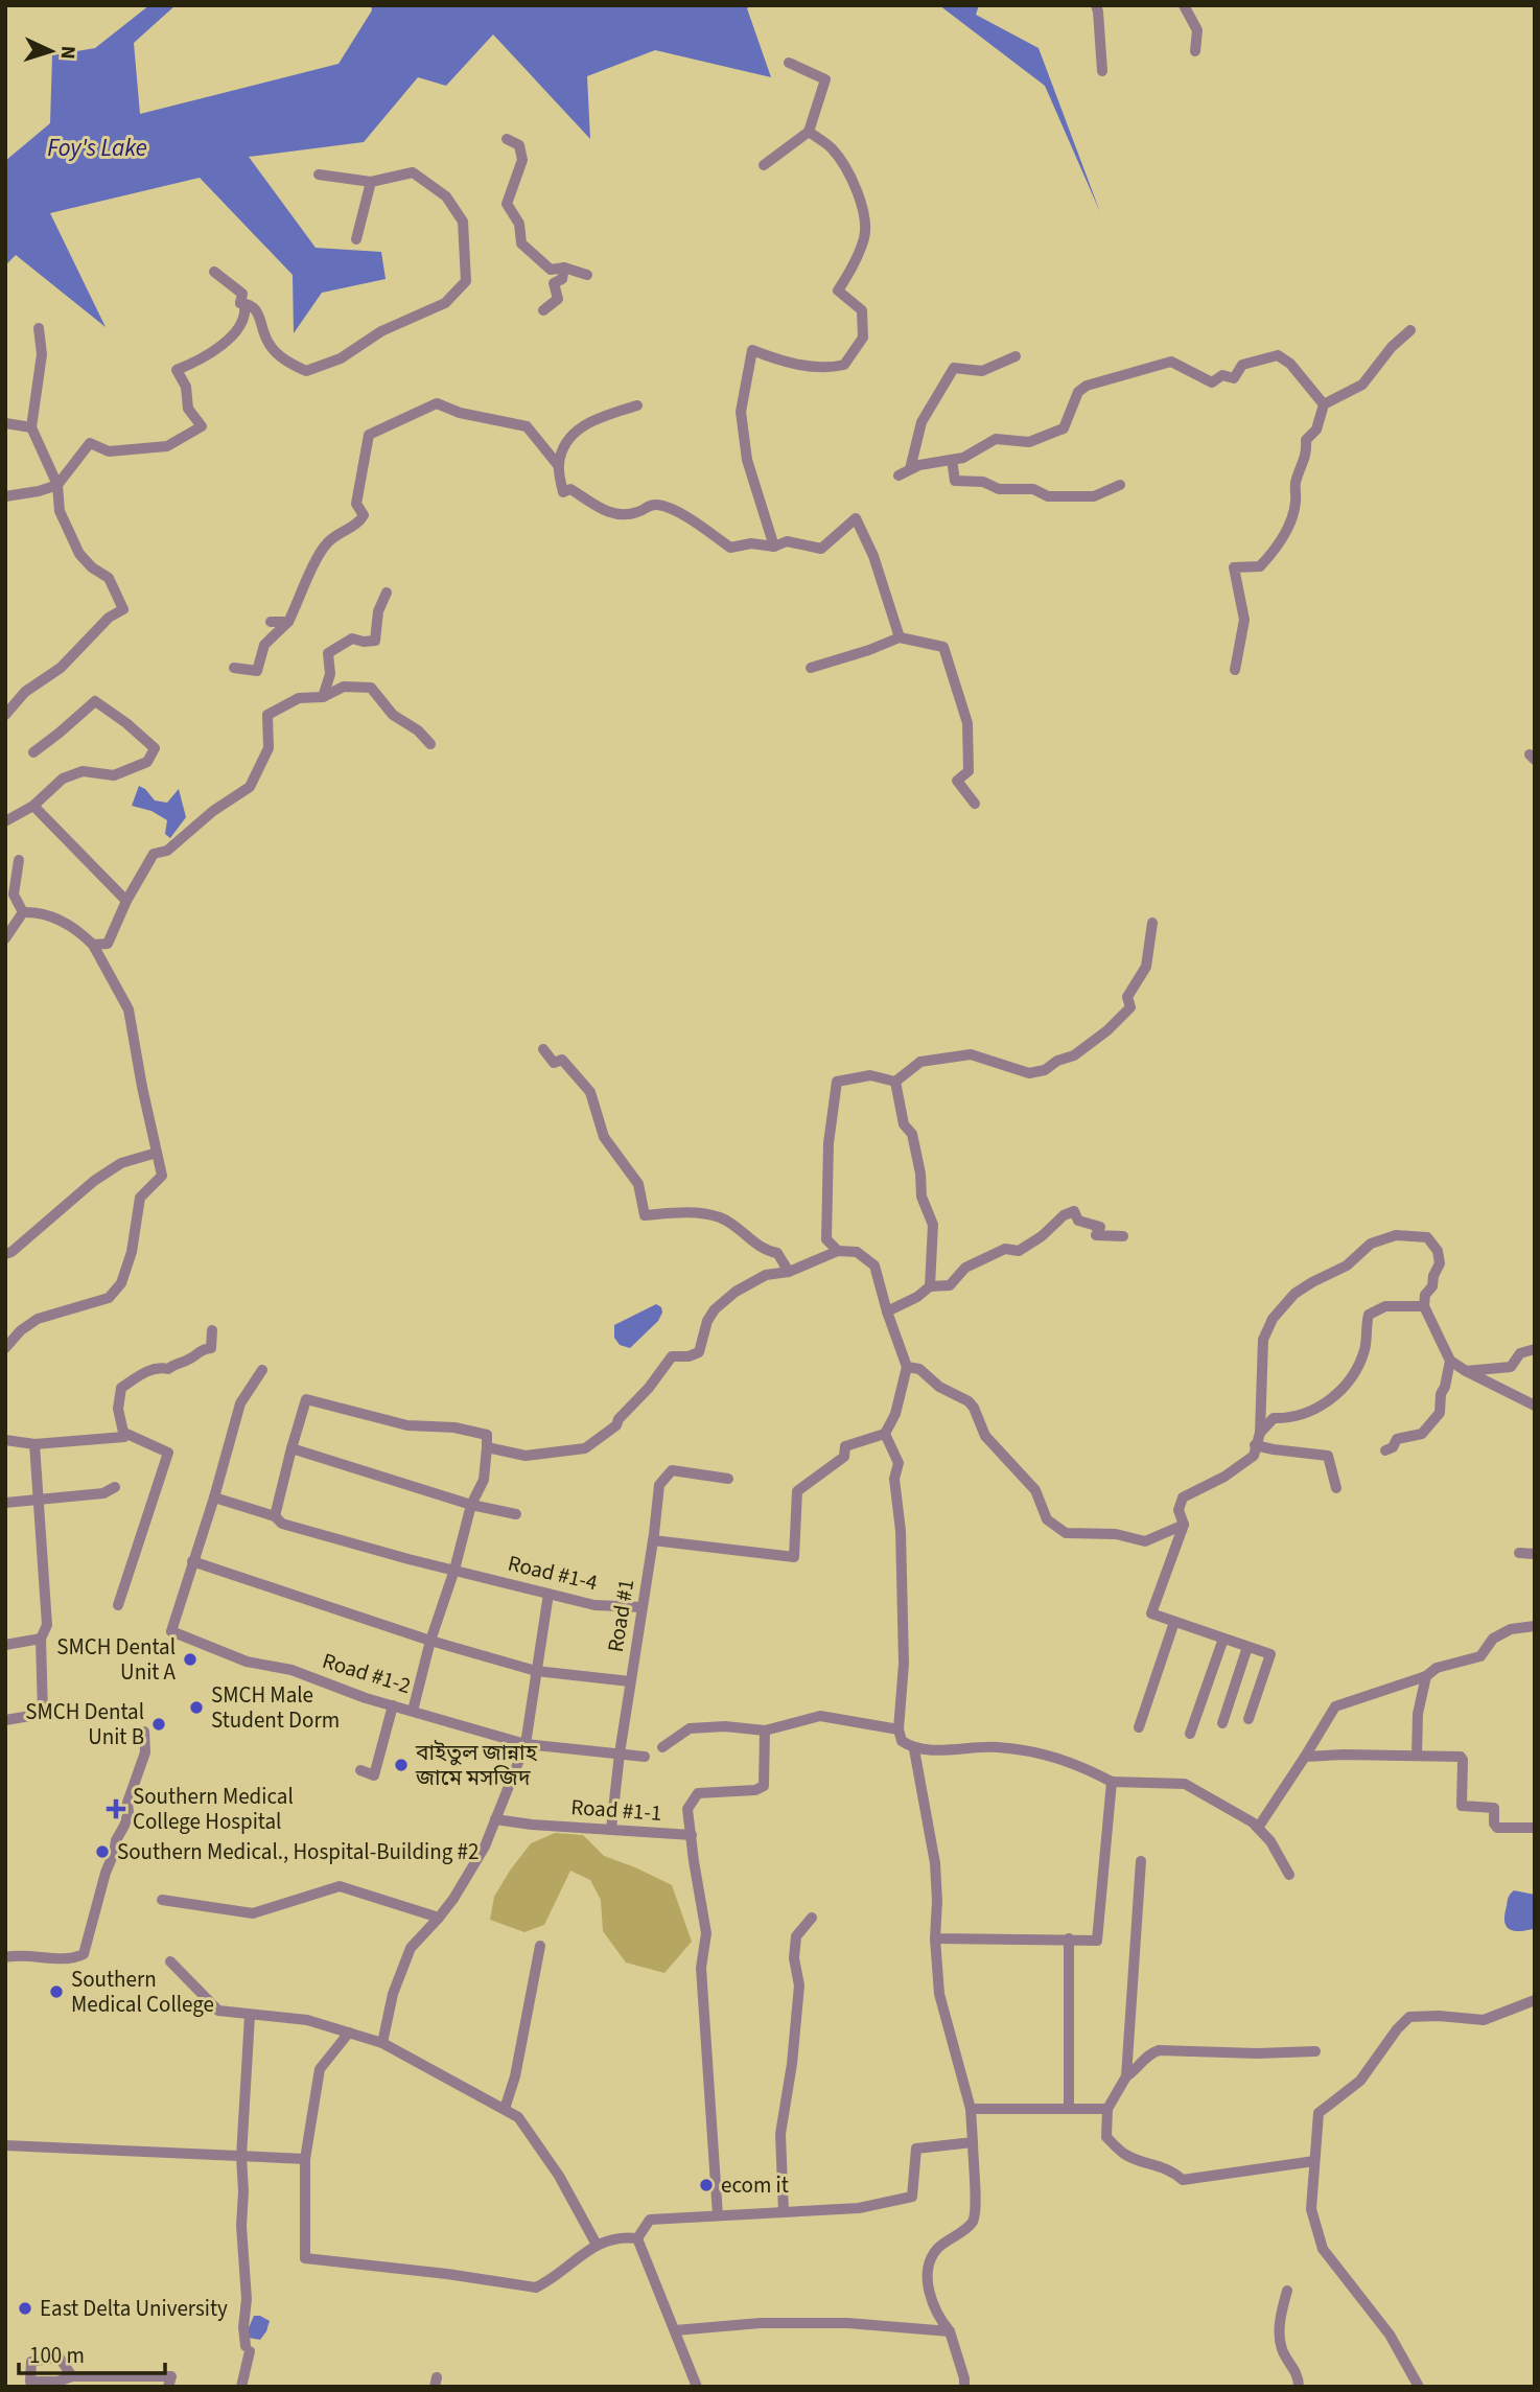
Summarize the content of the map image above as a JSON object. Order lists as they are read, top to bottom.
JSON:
{
  "streets": {
    "street": [
      "Road #1-4",
      "Road #1",
      "Road #1-2",
      "Road #1-1"
    ]
  },
  "crossings": [
    ["Road #1-4", "Road #1"],
    ["Road #1-4", "Road #1-2"],
    ["Road #1", "Road #1-1"]
  ],
  "water": ["Foy's Lake"],
  "places": {
    "other": [
      "SMCH Dental Unit A",
      "SMCH Male Student Dorm",
      "SMCH Dental Unit B",
      "বাইতুল জান্নাহ জামে মসজিদ",
      "Southern Medical., Hospital-Building #2",
      "Southern Medical College",
      "ecom it",
      "East Delta University"
    ],
    "health": ["Southern Medical College Hospital"]
  },
  "scale_bar": "100 m",
  "north": "right"
}
